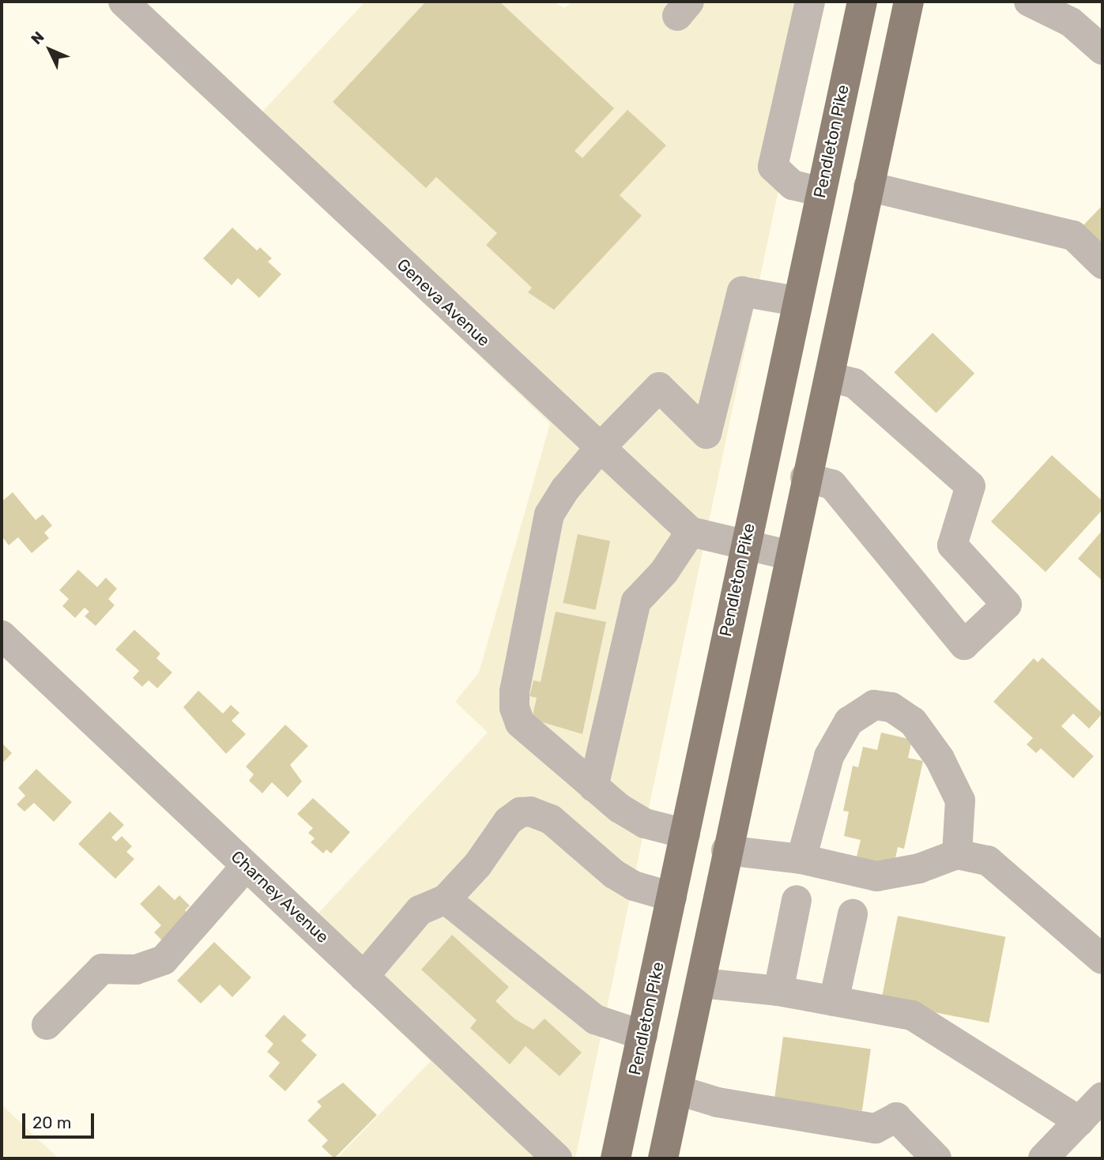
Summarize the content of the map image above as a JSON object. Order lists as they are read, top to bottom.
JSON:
{
  "streets": {
    "main road": ["Pendleton Pike"],
    "street": ["Geneva Avenue", "Charney Avenue"]
  },
  "crossings": [
    ["Pendleton Pike", "Geneva Avenue"]
  ],
  "scale_bar": "20 m",
  "north": "top left"
}
